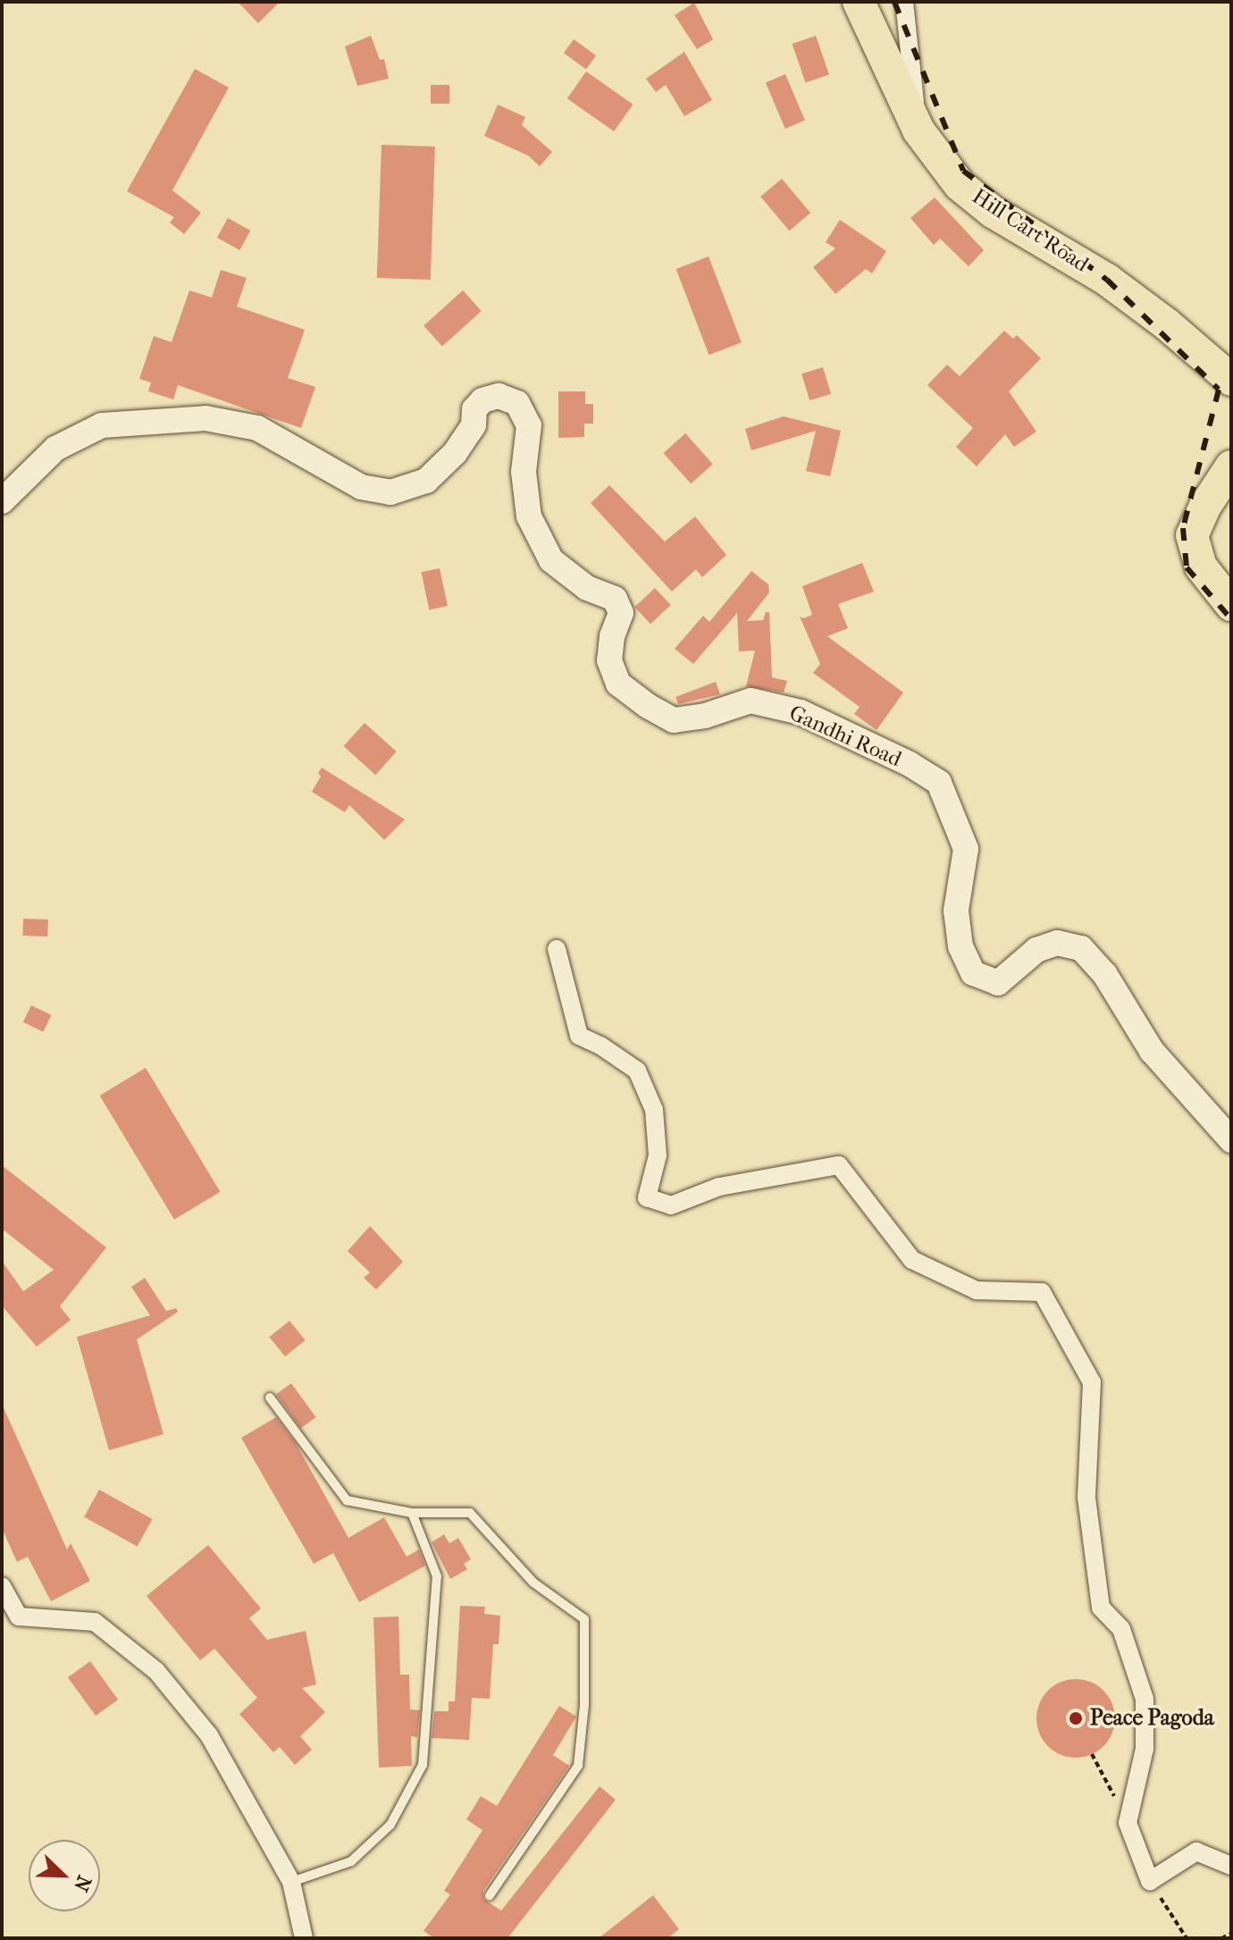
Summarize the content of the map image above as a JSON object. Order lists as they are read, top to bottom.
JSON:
{
  "streets": {
    "highway": ["Hill Cart Road"],
    "main road": ["Gandhi Road"]
  },
  "places": ["Peace Pagoda"],
  "north": "bottom right"
}
